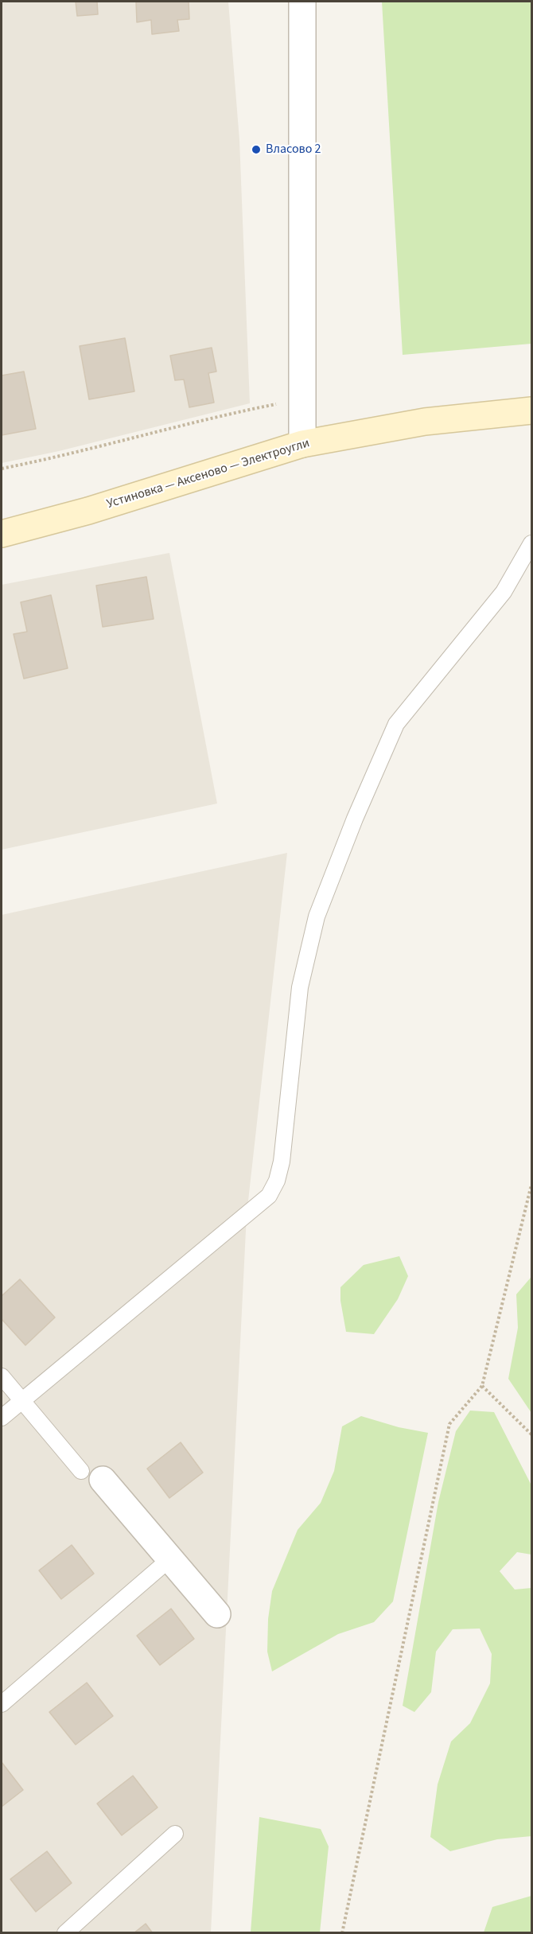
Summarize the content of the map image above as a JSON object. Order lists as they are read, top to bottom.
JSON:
{
  "streets": {
    "main road": ["Устиновка — Аксеново — Электроугли"]
  },
  "places": ["Власово 2"]
}
